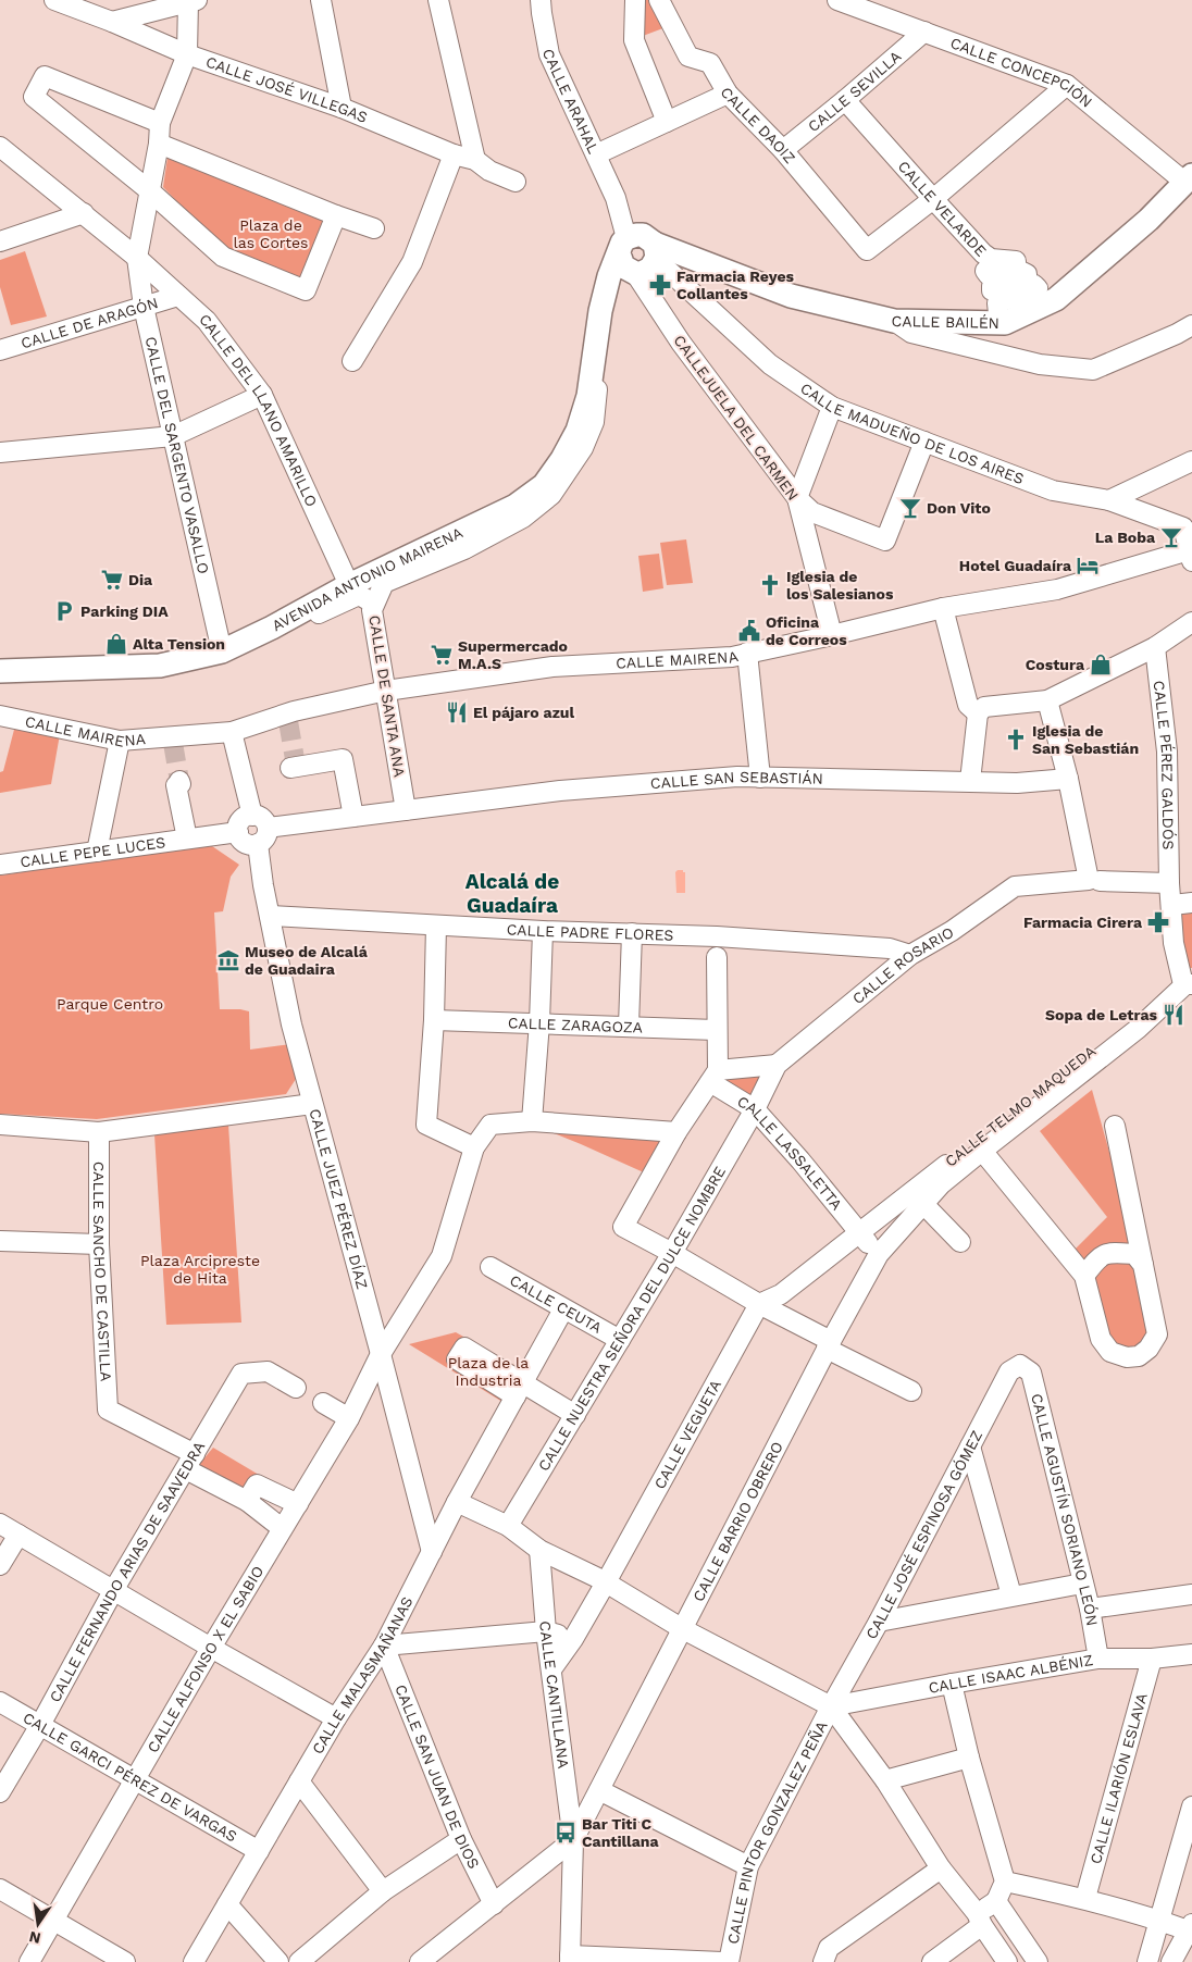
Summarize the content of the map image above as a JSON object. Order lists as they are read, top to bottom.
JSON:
{
  "streets": {
    "main road": ["CALLE BAILÉN", "AVENIDA ANTONIO MAIRENA"],
    "street": [
      "CALLE CONCEPCIÓN",
      "CALLE JOSÉ VILLEGAS",
      "CALLE SEVILLA",
      "CALLE ARAHAL",
      "CALLE DAOIZ",
      "CALLE VELARDE",
      "CALLE DE ARAGÓN",
      "CALLE DEL LLANO AMARILLO",
      "CALLEJUELA DEL CARMEN",
      "CALLE MADUEÑO DE LOS AIRES",
      "CALLE DEL SARGENTO VASALLO",
      "CALLE MAIRENA",
      "CALLE DE SANTA ANA",
      "CALLE PÉREZ GALDÓS",
      "CALLE SAN SEBASTIÁN",
      "CALLE PEPE LUCES",
      "CALLE PADRE FLORES",
      "CALLE ROSARIO",
      "CALLE ZARAGOZA",
      "CALLE TELMO MAQUEDA",
      "CALLE LASSALETTA",
      "CALLE JUEZ PÉREZ DÍAZ",
      "CALLE SANCHO DE CASTILLA",
      "CALLE CEUTA",
      "CALLE NUESTRA SEÑORA DEL DULCE NOMBRE",
      "CALLE VEGUETA",
      "CALLE AGUSTÍN SORIANO LEÓN",
      "CALLE BARRIO OBRERO",
      "CALLE JOSÉ ESPINOSA GÓMEZ",
      "CALLE FERNANDO ARIAS DE SAAVEDRA",
      "CALLE ALFONSO X EL SABIO",
      "CALLE ISAAC ALBÉNIZ",
      "CALLE MALASMAÑANAS",
      "CALLE CANTILLANA",
      "CALLE GARCI PÉREZ DE VARGAS",
      "CALLE SAN JUAN DE DIOS",
      "CALLE ILARIÓN ESLAVA",
      "CALLE PINTOR GONZALEZ PEÑA"
    ]
  },
  "crossings": [
    ["CALLE CONCEPCIÓN", "CALLE SEVILLA"],
    ["CALLE CONCEPCIÓN", "CALLE BAILÉN"],
    ["CALLE JOSÉ VILLEGAS", "CALLE DEL SARGENTO VASALLO"],
    ["CALLE SEVILLA", "CALLE DAOIZ"],
    ["CALLE SEVILLA", "CALLE VELARDE"],
    ["CALLE ARAHAL", "CALLE BAILÉN"],
    ["CALLE ARAHAL", "CALLEJUELA DEL CARMEN"],
    ["CALLE ARAHAL", "CALLE MADUEÑO DE LOS AIRES"],
    ["CALLE ARAHAL", "AVENIDA ANTONIO MAIRENA"],
    ["CALLE DAOIZ", "CALLE VELARDE"],
    ["CALLE VELARDE", "CALLE BAILÉN"],
    ["CALLE BAILÉN", "CALLEJUELA DEL CARMEN"],
    ["CALLE BAILÉN", "CALLE MADUEÑO DE LOS AIRES"],
    ["CALLE BAILÉN", "AVENIDA ANTONIO MAIRENA"],
    ["CALLE DE ARAGÓN", "CALLE DEL LLANO AMARILLO"],
    ["CALLE DE ARAGÓN", "CALLE DEL SARGENTO VASALLO"],
    ["CALLE DEL LLANO AMARILLO", "CALLE DEL SARGENTO VASALLO"],
    ["CALLE DEL LLANO AMARILLO", "AVENIDA ANTONIO MAIRENA"],
    ["CALLEJUELA DEL CARMEN", "CALLE MADUEÑO DE LOS AIRES"],
    ["CALLEJUELA DEL CARMEN", "AVENIDA ANTONIO MAIRENA"],
    ["CALLEJUELA DEL CARMEN", "CALLE MAIRENA"],
    ["CALLE MADUEÑO DE LOS AIRES", "AVENIDA ANTONIO MAIRENA"],
    ["CALLE MADUEÑO DE LOS AIRES", "CALLE MAIRENA"],
    ["CALLE DEL SARGENTO VASALLO", "AVENIDA ANTONIO MAIRENA"],
    ["AVENIDA ANTONIO MAIRENA", "CALLE DE SANTA ANA"],
    ["CALLE MAIRENA", "CALLE DE SANTA ANA"],
    ["CALLE DE SANTA ANA", "CALLE SAN SEBASTIÁN"],
    ["CALLE PÉREZ GALDÓS", "CALLE ROSARIO"],
    ["CALLE PÉREZ GALDÓS", "CALLE TELMO MAQUEDA"],
    ["CALLE SAN SEBASTIÁN", "CALLE PEPE LUCES"],
    ["CALLE SAN SEBASTIÁN", "CALLE JUEZ PÉREZ DÍAZ"],
    ["CALLE PEPE LUCES", "CALLE JUEZ PÉREZ DÍAZ"],
    ["CALLE PADRE FLORES", "CALLE ROSARIO"],
    ["CALLE PADRE FLORES", "CALLE JUEZ PÉREZ DÍAZ"],
    ["CALLE ROSARIO", "CALLE LASSALETTA"],
    ["CALLE ROSARIO", "CALLE NUESTRA SEÑORA DEL DULCE NOMBRE"],
    ["CALLE TELMO MAQUEDA", "CALLE LASSALETTA"],
    ["CALLE TELMO MAQUEDA", "CALLE BARRIO OBRERO"],
    ["CALLE LASSALETTA", "CALLE NUESTRA SEÑORA DEL DULCE NOMBRE"],
    ["CALLE LASSALETTA", "CALLE BARRIO OBRERO"],
    ["CALLE JUEZ PÉREZ DÍAZ", "CALLE ALFONSO X EL SABIO"],
    ["CALLE JUEZ PÉREZ DÍAZ", "CALLE MALASMAÑANAS"],
    ["CALLE SANCHO DE CASTILLA", "CALLE FERNANDO ARIAS DE SAAVEDRA"],
    ["CALLE CEUTA", "CALLE NUESTRA SEÑORA DEL DULCE NOMBRE"],
    ["CALLE CEUTA", "CALLE MALASMAÑANAS"],
    ["CALLE VEGUETA", "CALLE CANTILLANA"],
    ["CALLE AGUSTÍN SORIANO LEÓN", "CALLE JOSÉ ESPINOSA GÓMEZ"],
    ["CALLE AGUSTÍN SORIANO LEÓN", "CALLE ISAAC ALBÉNIZ"],
    ["CALLE BARRIO OBRERO", "CALLE CANTILLANA"],
    ["CALLE JOSÉ ESPINOSA GÓMEZ", "CALLE ISAAC ALBÉNIZ"],
    ["CALLE JOSÉ ESPINOSA GÓMEZ", "CALLE PINTOR GONZALEZ PEÑA"],
    ["CALLE FERNANDO ARIAS DE SAAVEDRA", "CALLE GARCI PÉREZ DE VARGAS"],
    ["CALLE ALFONSO X EL SABIO", "CALLE GARCI PÉREZ DE VARGAS"],
    ["CALLE ISAAC ALBÉNIZ", "CALLE ILARIÓN ESLAVA"],
    ["CALLE ISAAC ALBÉNIZ", "CALLE PINTOR GONZALEZ PEÑA"],
    ["CALLE MALASMAÑANAS", "CALLE GARCI PÉREZ DE VARGAS"],
    ["CALLE MALASMAÑANAS", "CALLE SAN JUAN DE DIOS"]
  ],
  "districts": ["Alcalá de Guadaíra"],
  "parks": [
    "Plaza de las Cortes",
    "Parque Centro",
    "Plaza Arcipreste de Hita",
    "Plaza de la Industria"
  ],
  "places": {
    "pharmacy": ["Farmacia Reyes Collantes", "Farmacia Cirera"],
    "bar": ["Don Vito", "La Boba"],
    "hotel": ["Hotel Guadaíra"],
    "supermarket": ["Dia", "Supermercado M.A.S"],
    "church": ["Iglesia de los Salesianos", "Iglesia de San Sebastián"],
    "parking": ["Parking DIA"],
    "public building": ["Oficina de Correos"],
    "shop": ["Alta Tension", "Costura"],
    "restaurant": ["El pájaro azul", "Sopa de Letras"],
    "museum": ["Museo de Alcalá de Guadaira"],
    "bus stop": ["Bar Titi C Cantillana"]
  },
  "north": "bottom"
}
